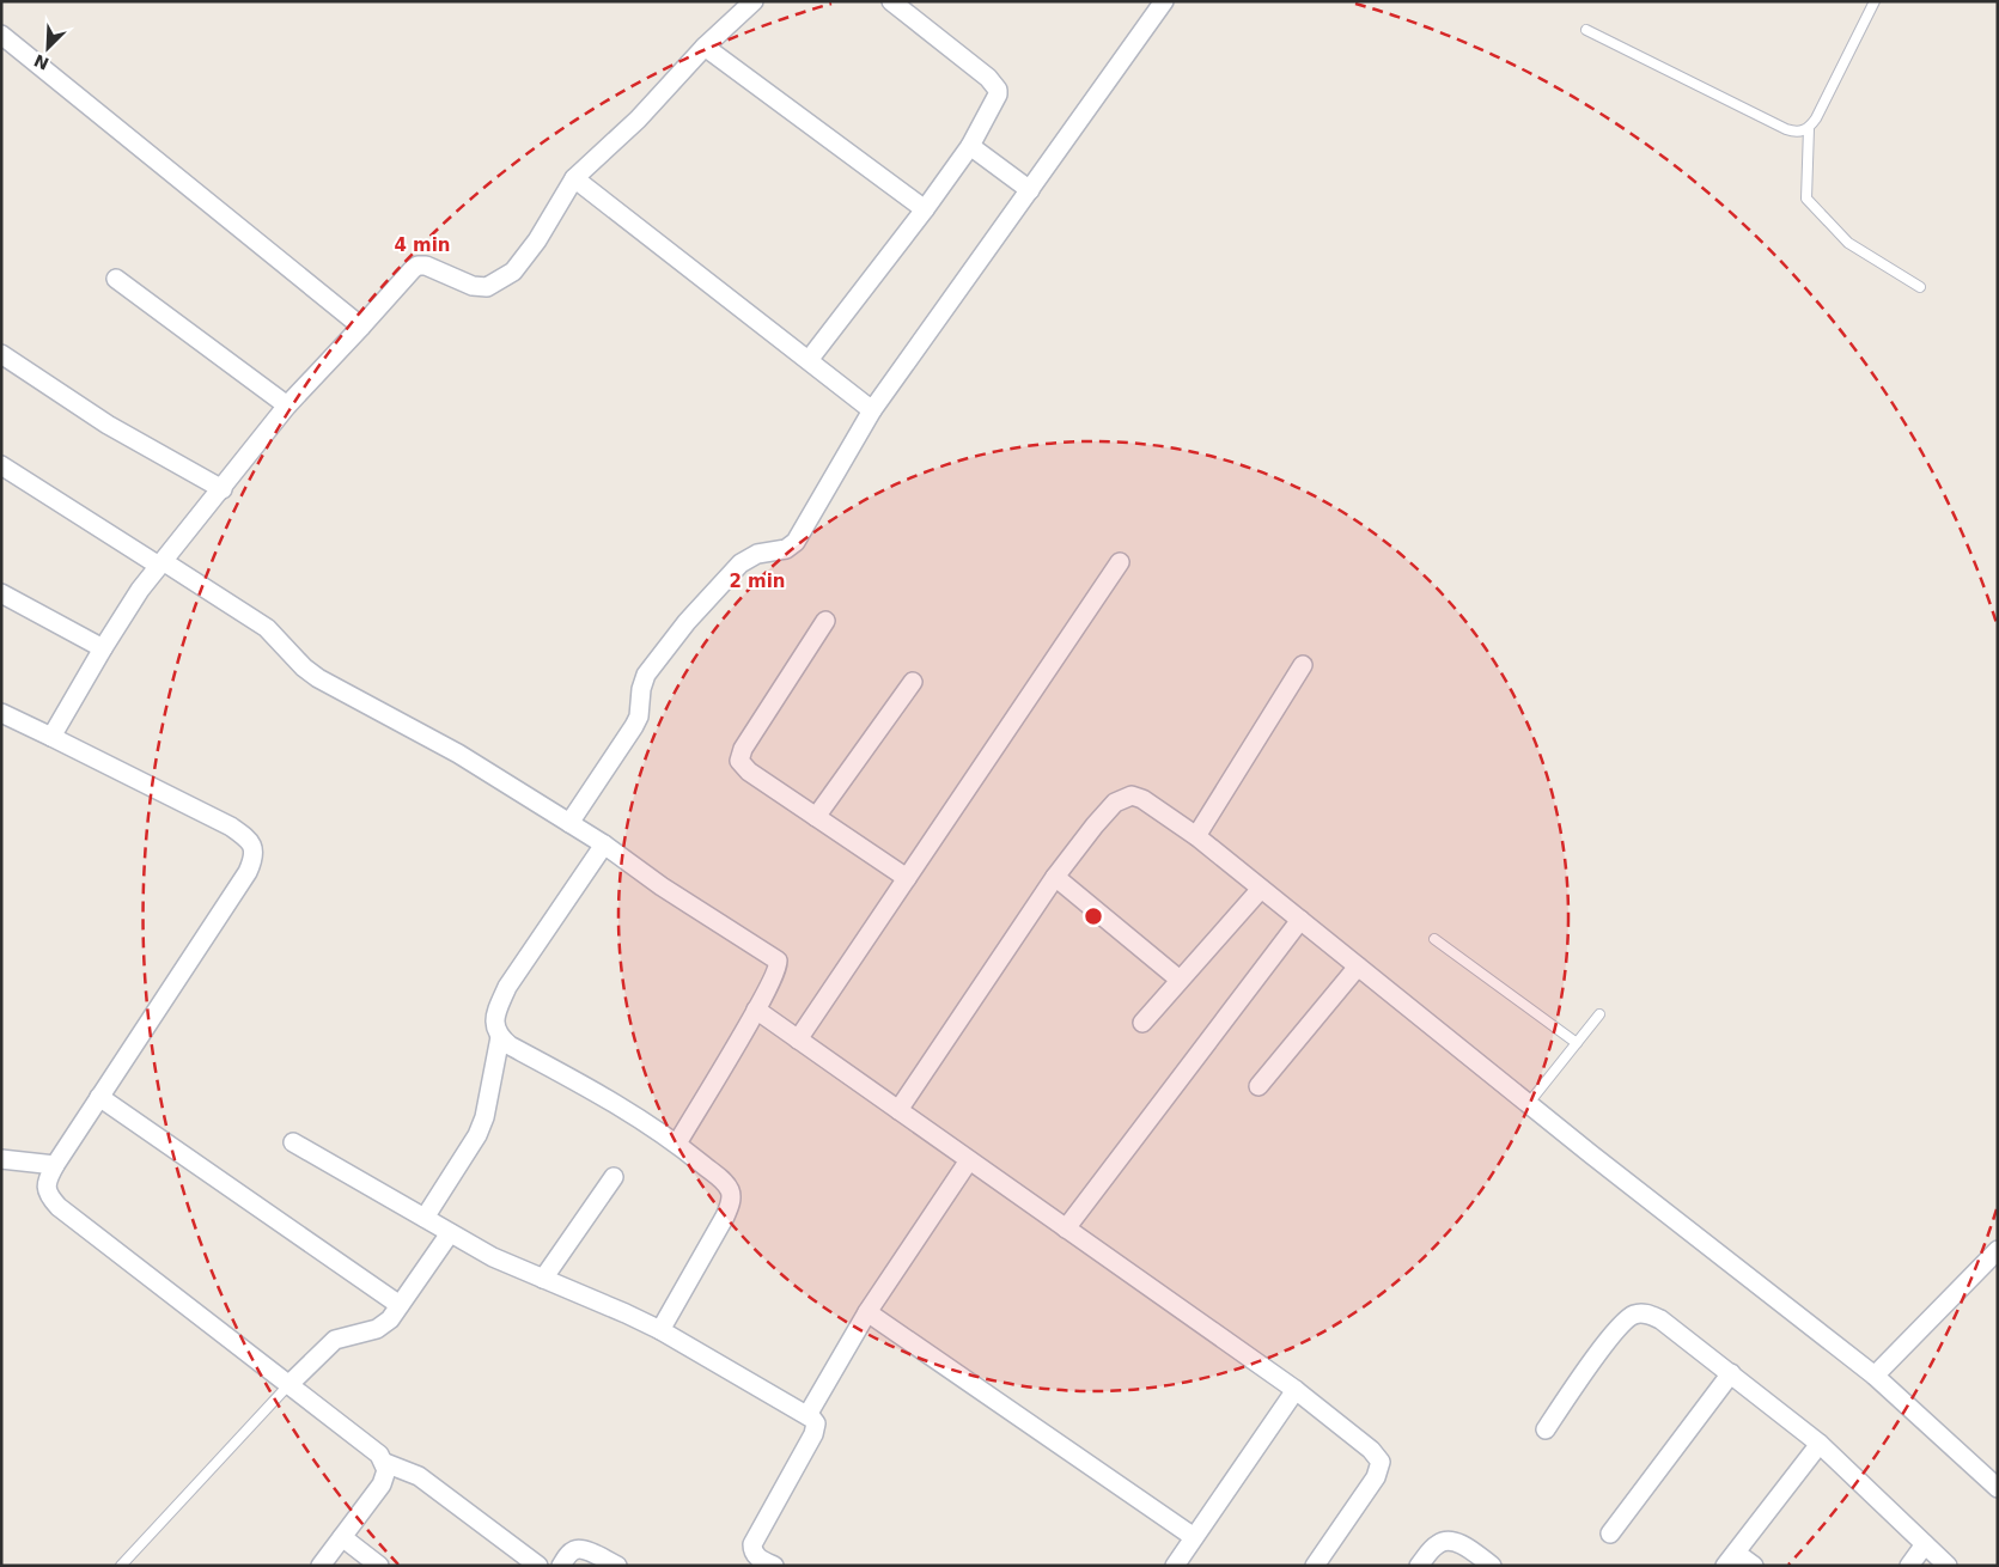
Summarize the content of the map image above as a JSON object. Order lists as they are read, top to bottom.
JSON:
{
  "north": "bottom left",
  "rings": ["4 min", "2 min"]
}
